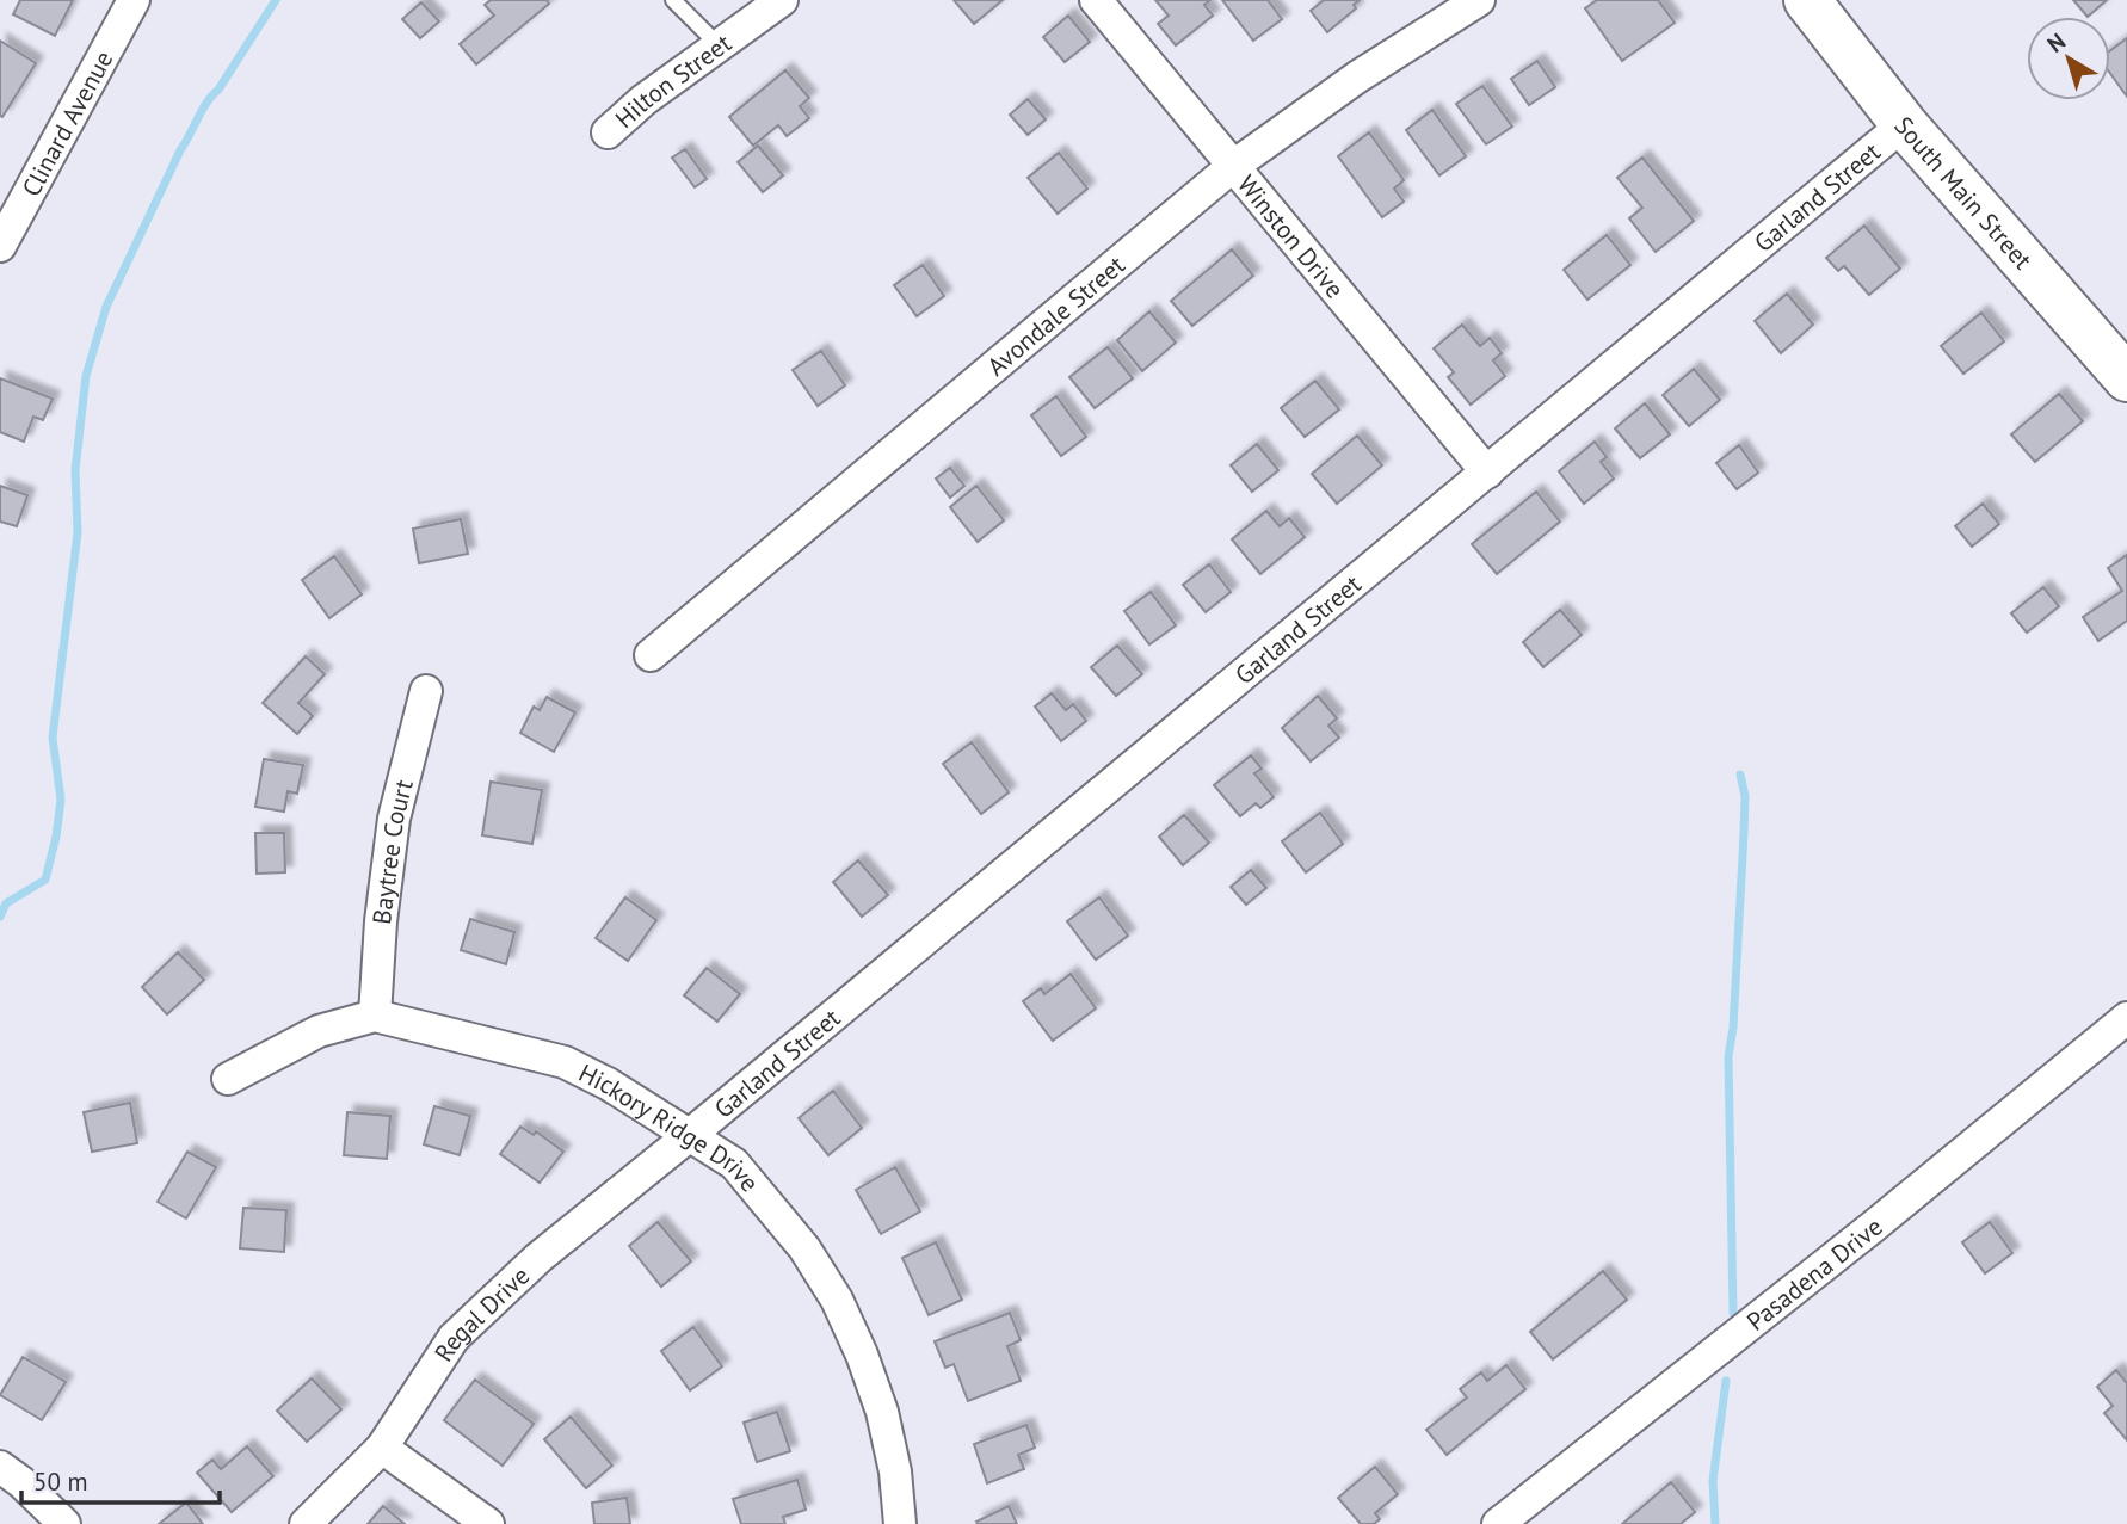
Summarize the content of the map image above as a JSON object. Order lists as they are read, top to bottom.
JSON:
{
  "streets": {
    "main road": ["South Main Street"],
    "street": [
      "Hilton Street",
      "Clinard Avenue",
      "Garland Street",
      "Winston Drive",
      "Avondale Street",
      "Baytree Court",
      "Hickory Ridge Drive",
      "Pasadena Drive",
      "Regal Drive"
    ]
  },
  "crossings": [
    ["South Main Street", "Garland Street"],
    ["Garland Street", "Winston Drive"],
    ["Garland Street", "Hickory Ridge Drive"],
    ["Garland Street", "Regal Drive"],
    ["Winston Drive", "Avondale Street"],
    ["Baytree Court", "Hickory Ridge Drive"],
    ["Hickory Ridge Drive", "Regal Drive"]
  ],
  "scale_bar": "50 m",
  "north": "top left"
}
